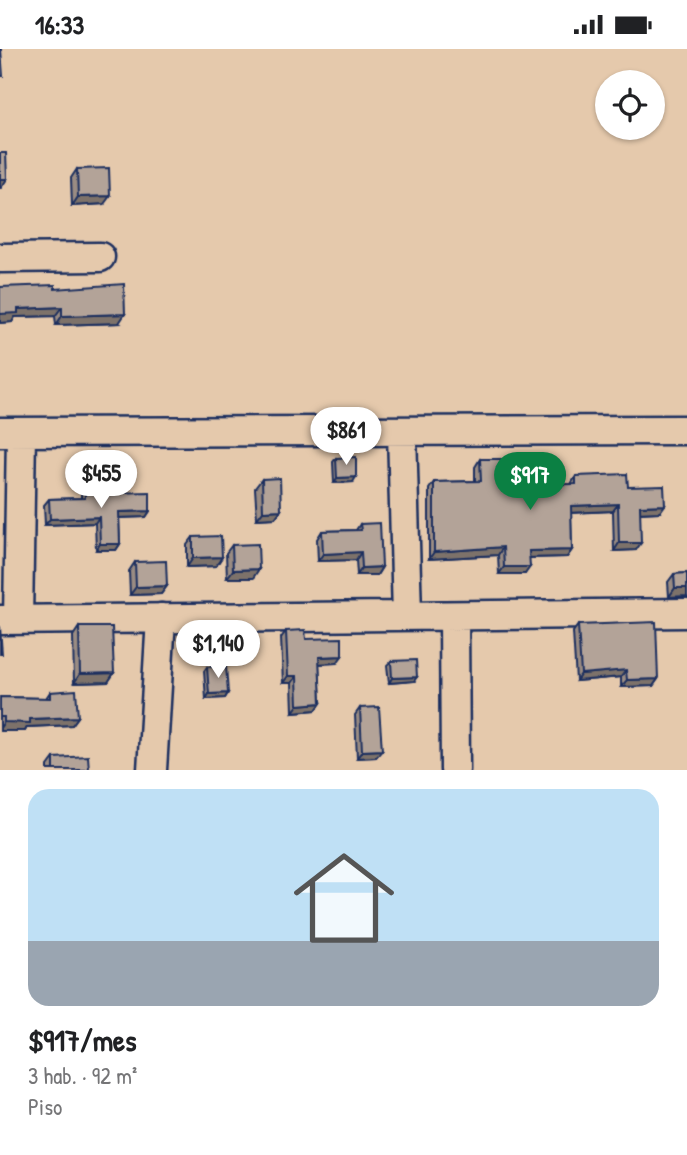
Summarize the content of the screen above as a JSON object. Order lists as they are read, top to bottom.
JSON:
{
  "page": {
    "status": "16:33",
    "price": [
      "$861",
      "$455",
      "$917",
      "$1,140"
    ],
    "list": [
      {
        "name": "$917/mes",
        "note": "3 hab. · 92 m² · Piso"
      }
    ]
  }
}
